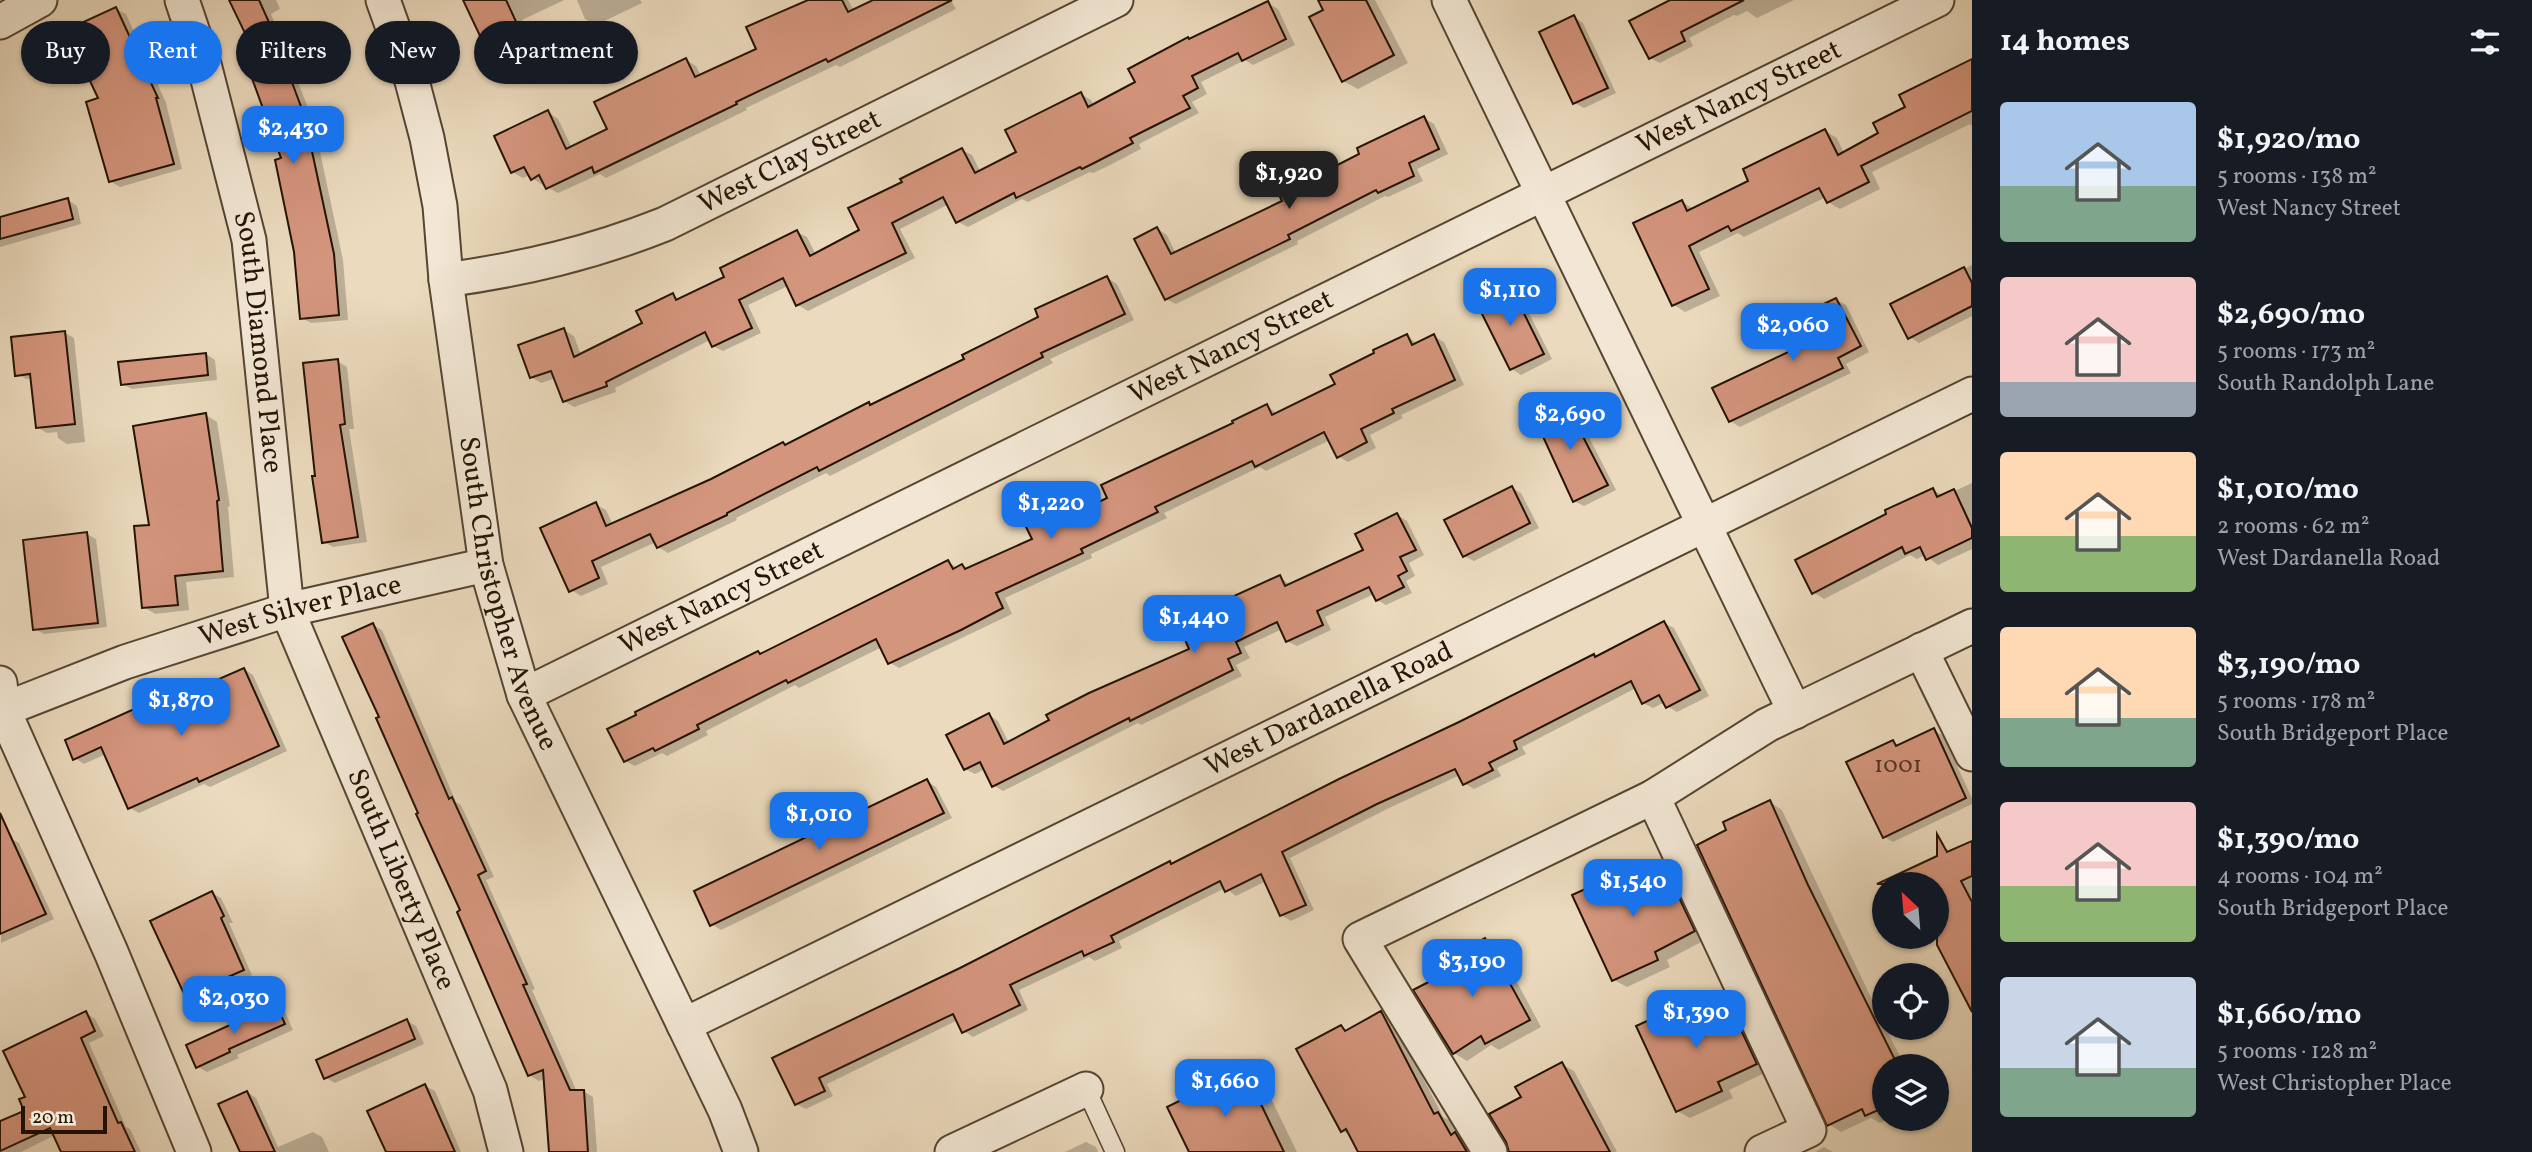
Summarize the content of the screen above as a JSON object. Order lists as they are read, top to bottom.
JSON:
{
  "streets": {
    "street": [
      "West Nancy Street",
      "West Clay Street",
      "South Diamond Place",
      "South Christopher Avenue",
      "West Silver Place",
      "West Dardanella Road",
      "South Liberty Place"
    ]
  },
  "crossings": [
    ["West Nancy Street", "South Christopher Avenue"],
    ["West Clay Street", "South Christopher Avenue"],
    ["South Diamond Place", "West Silver Place"],
    ["South Diamond Place", "South Liberty Place"],
    ["South Christopher Avenue", "West Silver Place"],
    ["South Christopher Avenue", "West Dardanella Road"],
    ["West Silver Place", "South Liberty Place"]
  ],
  "house_numbers": ["1001"],
  "scale_bar": "20 m",
  "north": "top left",
  "page": {
    "heading": "14 homes",
    "chip": [
      "Buy",
      "Rent",
      "Filters",
      "New",
      "Apartment"
    ],
    "list": [
      {
        "name": "$1,920/mo",
        "note": "5 rooms · 138 m² · West Nancy Street"
      },
      {
        "name": "$2,690/mo",
        "note": "5 rooms · 173 m² · South Randolph Lane"
      },
      {
        "name": "$1,010/mo",
        "note": "2 rooms · 62 m² · West Dardanella Road"
      },
      {
        "name": "$3,190/mo",
        "note": "5 rooms · 178 m² · South Bridgeport Place"
      },
      {
        "name": "$1,390/mo",
        "note": "4 rooms · 104 m² · South Bridgeport Place"
      },
      {
        "name": "$1,660/mo",
        "note": "5 rooms · 128 m² · West Christopher Place"
      }
    ],
    "price": [
      "$2,430",
      "$1,920",
      "$1,110",
      "$2,060",
      "$2,690",
      "$1,220",
      "$1,440",
      "$1,870",
      "$1,010",
      "$1,540",
      "$3,190",
      "$2,030",
      "$1,390",
      "$1,660"
    ],
    "scale": "20 m"
  }
}
